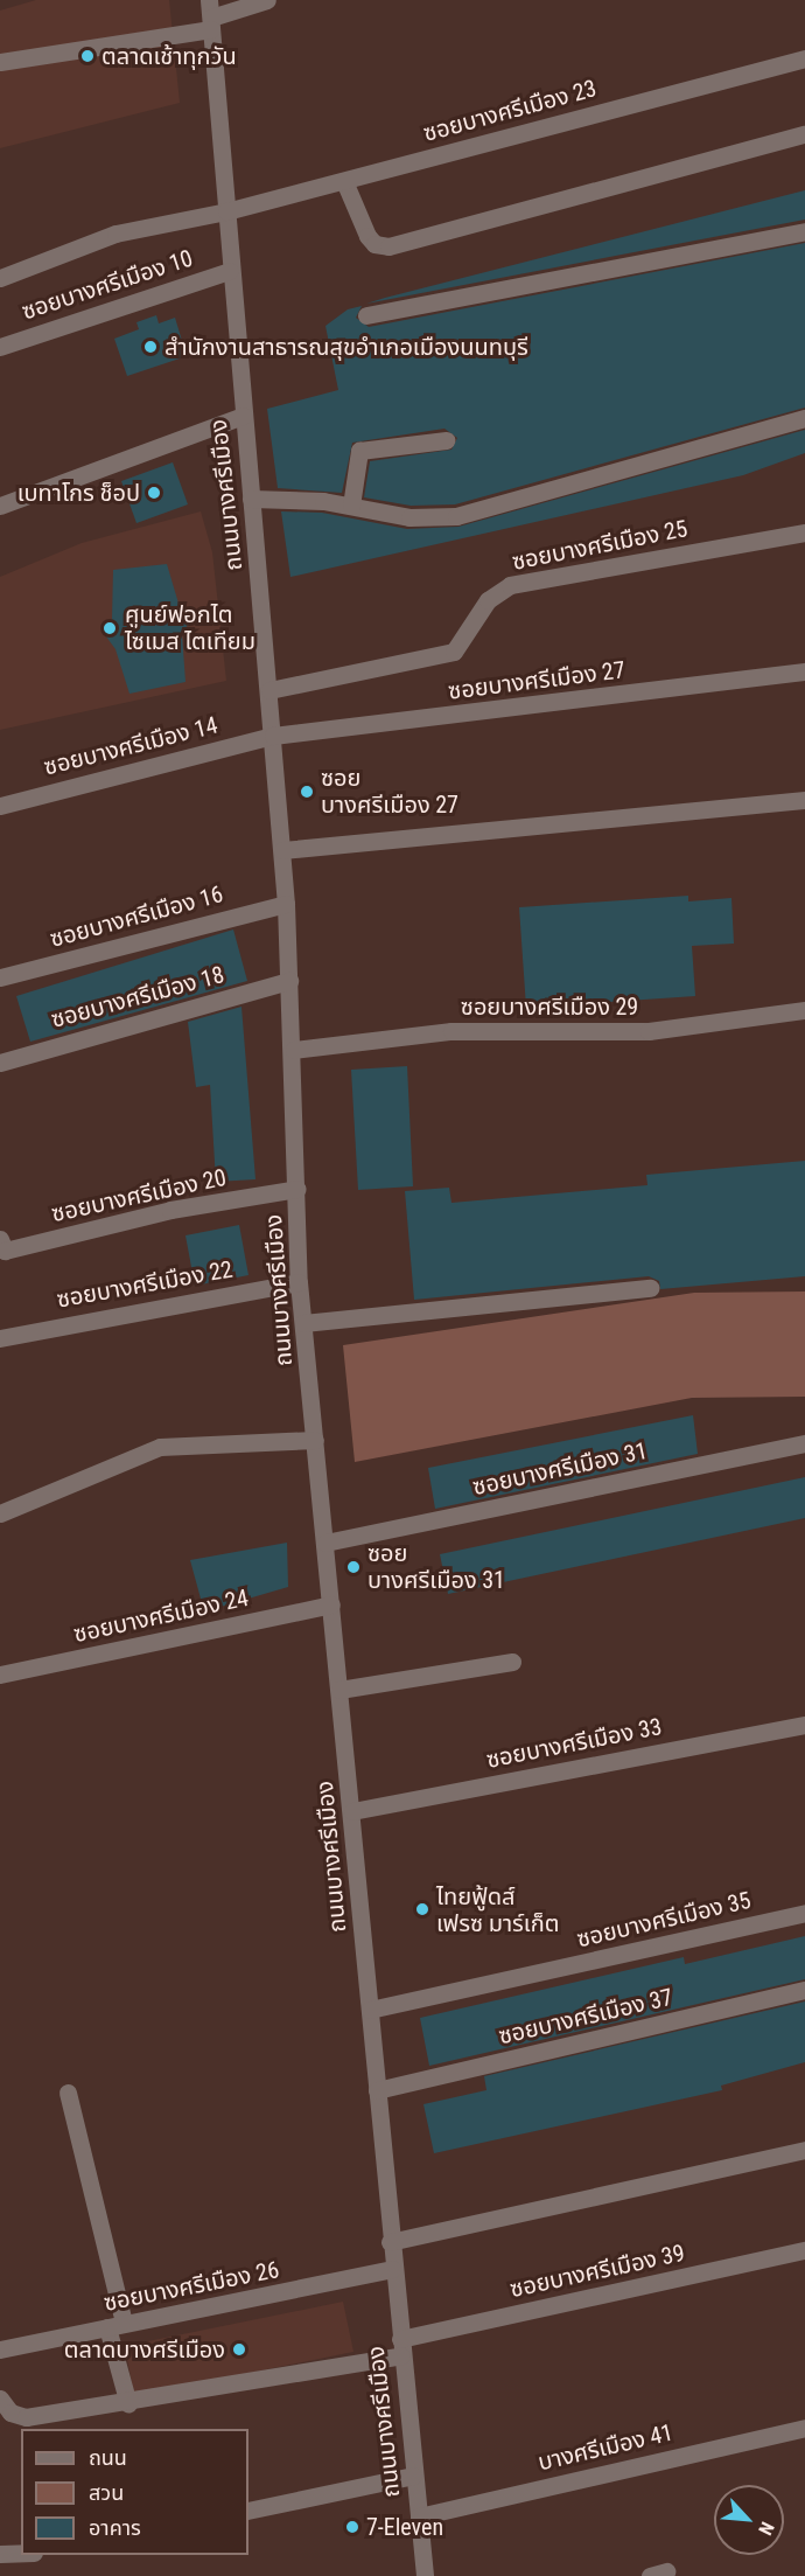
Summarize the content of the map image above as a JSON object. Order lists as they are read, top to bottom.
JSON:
{
  "streets": {
    "street": [
      "ซอยบางศรีเมือง 23",
      "ซอยบางศรีเมือง 10",
      "ถนนบางศรีเมือง",
      "ซอยบางศรีเมือง 25",
      "ซอยบางศรีเมือง 27",
      "ซอยบางศรีเมือง 14",
      "ซอยบางศรีเมือง 16",
      "ซอยบางศรีเมือง 18",
      "ซอยบางศรีเมือง 29",
      "ซอยบางศรีเมือง 20",
      "ซอยบางศรีเมือง 22",
      "ซอยบางศรีเมือง 31",
      "ซอยบางศรีเมือง 24",
      "ซอยบางศรีเมือง 33",
      "ซอยบางศรีเมือง 35",
      "ซอยบางศรีเมือง 37",
      "ซอยบางศรีเมือง 39",
      "ซอยบางศรีเมือง 26",
      "บางศรีเมือง 41"
    ]
  },
  "crossings": [
    ["ซอยบางศรีเมือง 23", "ถนนบางศรีเมือง"],
    ["ซอยบางศรีเมือง 10", "ถนนบางศรีเมือง"],
    ["ถนนบางศรีเมือง", "ซอยบางศรีเมือง 25"],
    ["ถนนบางศรีเมือง", "ซอยบางศรีเมือง 27"],
    ["ถนนบางศรีเมือง", "ซอยบางศรีเมือง 14"],
    ["ถนนบางศรีเมือง", "ซอยบางศรีเมือง 16"],
    ["ถนนบางศรีเมือง", "ซอยบางศรีเมือง 18"],
    ["ถนนบางศรีเมือง", "ซอยบางศรีเมือง 29"],
    ["ถนนบางศรีเมือง", "ซอยบางศรีเมือง 20"],
    ["ถนนบางศรีเมือง", "ซอยบางศรีเมือง 22"],
    ["ถนนบางศรีเมือง", "ซอยบางศรีเมือง 31"],
    ["ถนนบางศรีเมือง", "ซอยบางศรีเมือง 24"],
    ["ถนนบางศรีเมือง", "ซอยบางศรีเมือง 33"],
    ["ถนนบางศรีเมือง", "ซอยบางศรีเมือง 35"],
    ["ถนนบางศรีเมือง", "ซอยบางศรีเมือง 37"],
    ["ถนนบางศรีเมือง", "ซอยบางศรีเมือง 39"],
    ["ถนนบางศรีเมือง", "ซอยบางศรีเมือง 26"],
    ["ถนนบางศรีเมือง", "บางศรีเมือง 41"],
    ["ซอยบางศรีเมือง 27", "ซอยบางศรีเมือง 14"]
  ],
  "places": [
    "ตลาดเช้าทุกวัน",
    "สำนักงานสาธารณสุขอำเภอเมืองนนทบุรี",
    "เบทาโกร ช็อป",
    "ศูนย์ฟอกไต ไซเมส ไตเทียม",
    "ซอย บางศรีเมือง 27",
    "ซอย บางศรีเมือง 31",
    "ไทยฟู้ดส์ เฟรซ มาร์เก็ต",
    "ตลาดบางศรีเมือง",
    "7-Eleven"
  ],
  "legend": ["ถนน", "สวน", "อาคาร"],
  "north": "bottom right"
}
